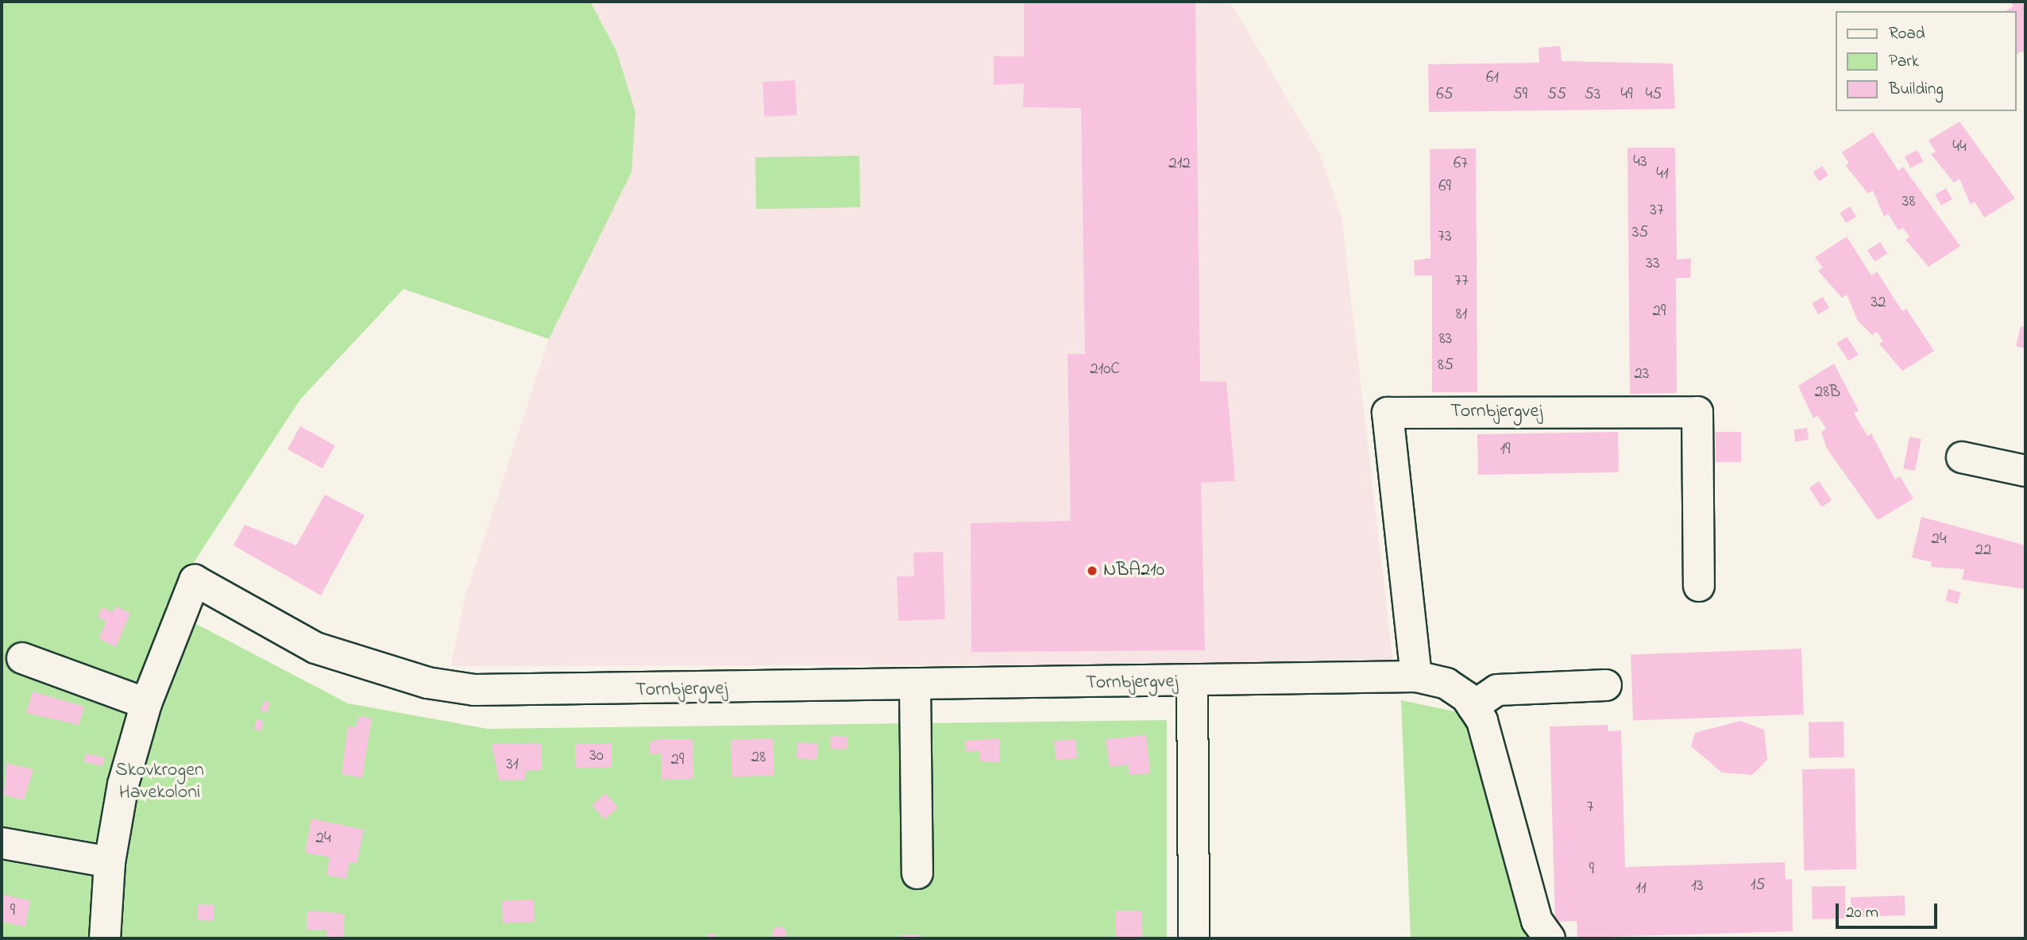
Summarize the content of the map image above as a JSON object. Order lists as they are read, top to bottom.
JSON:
{
  "streets": {
    "street": ["Tornbjergvej"]
  },
  "parks": ["Skovkrogen Havekoloni"],
  "places": ["NBA210"],
  "house_numbers": [
    "61",
    "65",
    "59",
    "55",
    "53",
    "49",
    "45",
    "44",
    "43",
    "212",
    "67",
    "41",
    "69",
    "38",
    "37",
    "35",
    "73",
    "33",
    "77",
    "32",
    "29",
    "81",
    "83",
    "85",
    "210C",
    "23",
    "28B",
    "19",
    "24",
    "22",
    "30",
    "28",
    "29",
    "31",
    "7",
    "24",
    "9",
    "15",
    "13",
    "11",
    "9"
  ],
  "legend": ["Road", "Park", "Building"],
  "scale_bar": "20 m"
}
